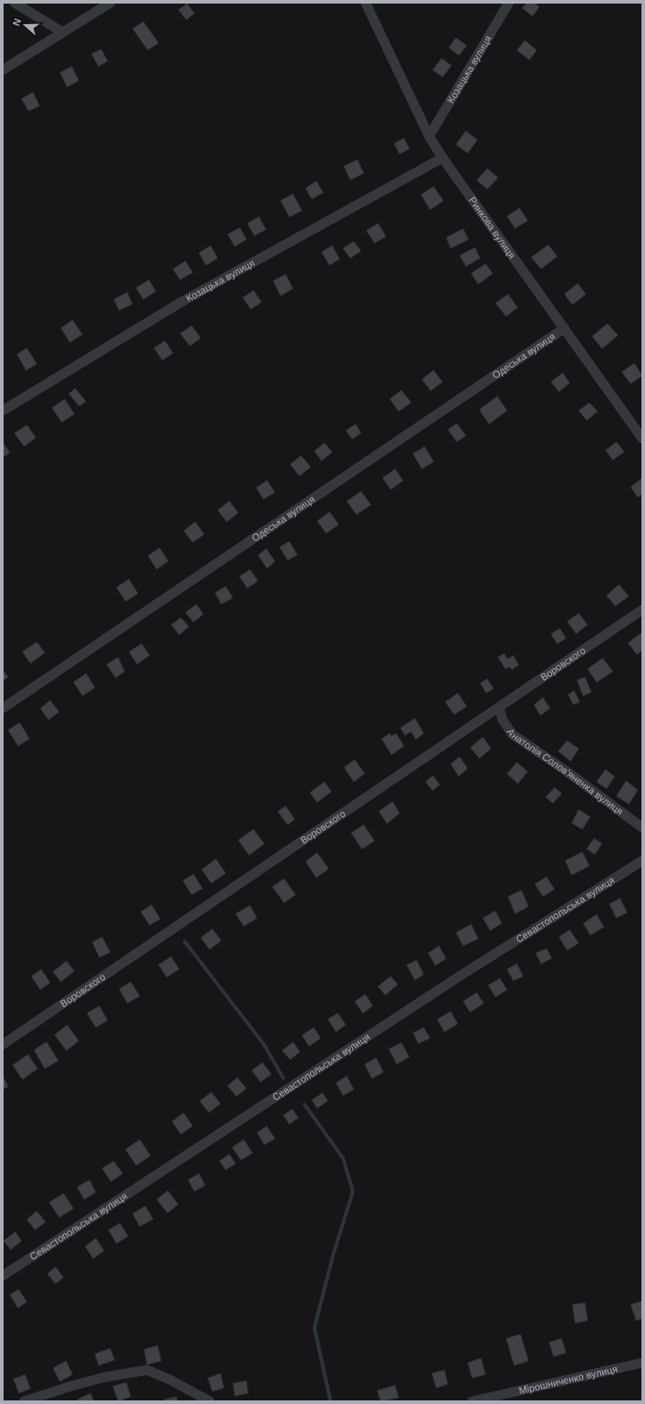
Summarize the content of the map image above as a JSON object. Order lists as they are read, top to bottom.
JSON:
{
  "streets": {
    "street": [
      "Козацька вулиця",
      "Ринкова вулиця",
      "Одеська вулиця",
      "Воровского",
      "Анатолія Солов'яненка вулиця",
      "Севастопольська вулиця",
      "Мірошниченко вулиця"
    ]
  },
  "crossings": [
    ["Козацька вулиця", "Ринкова вулиця"],
    ["Ринкова вулиця", "Одеська вулиця"],
    ["Воровского", "Анатолія Солов'яненка вулиця"]
  ],
  "north": "left"
}
